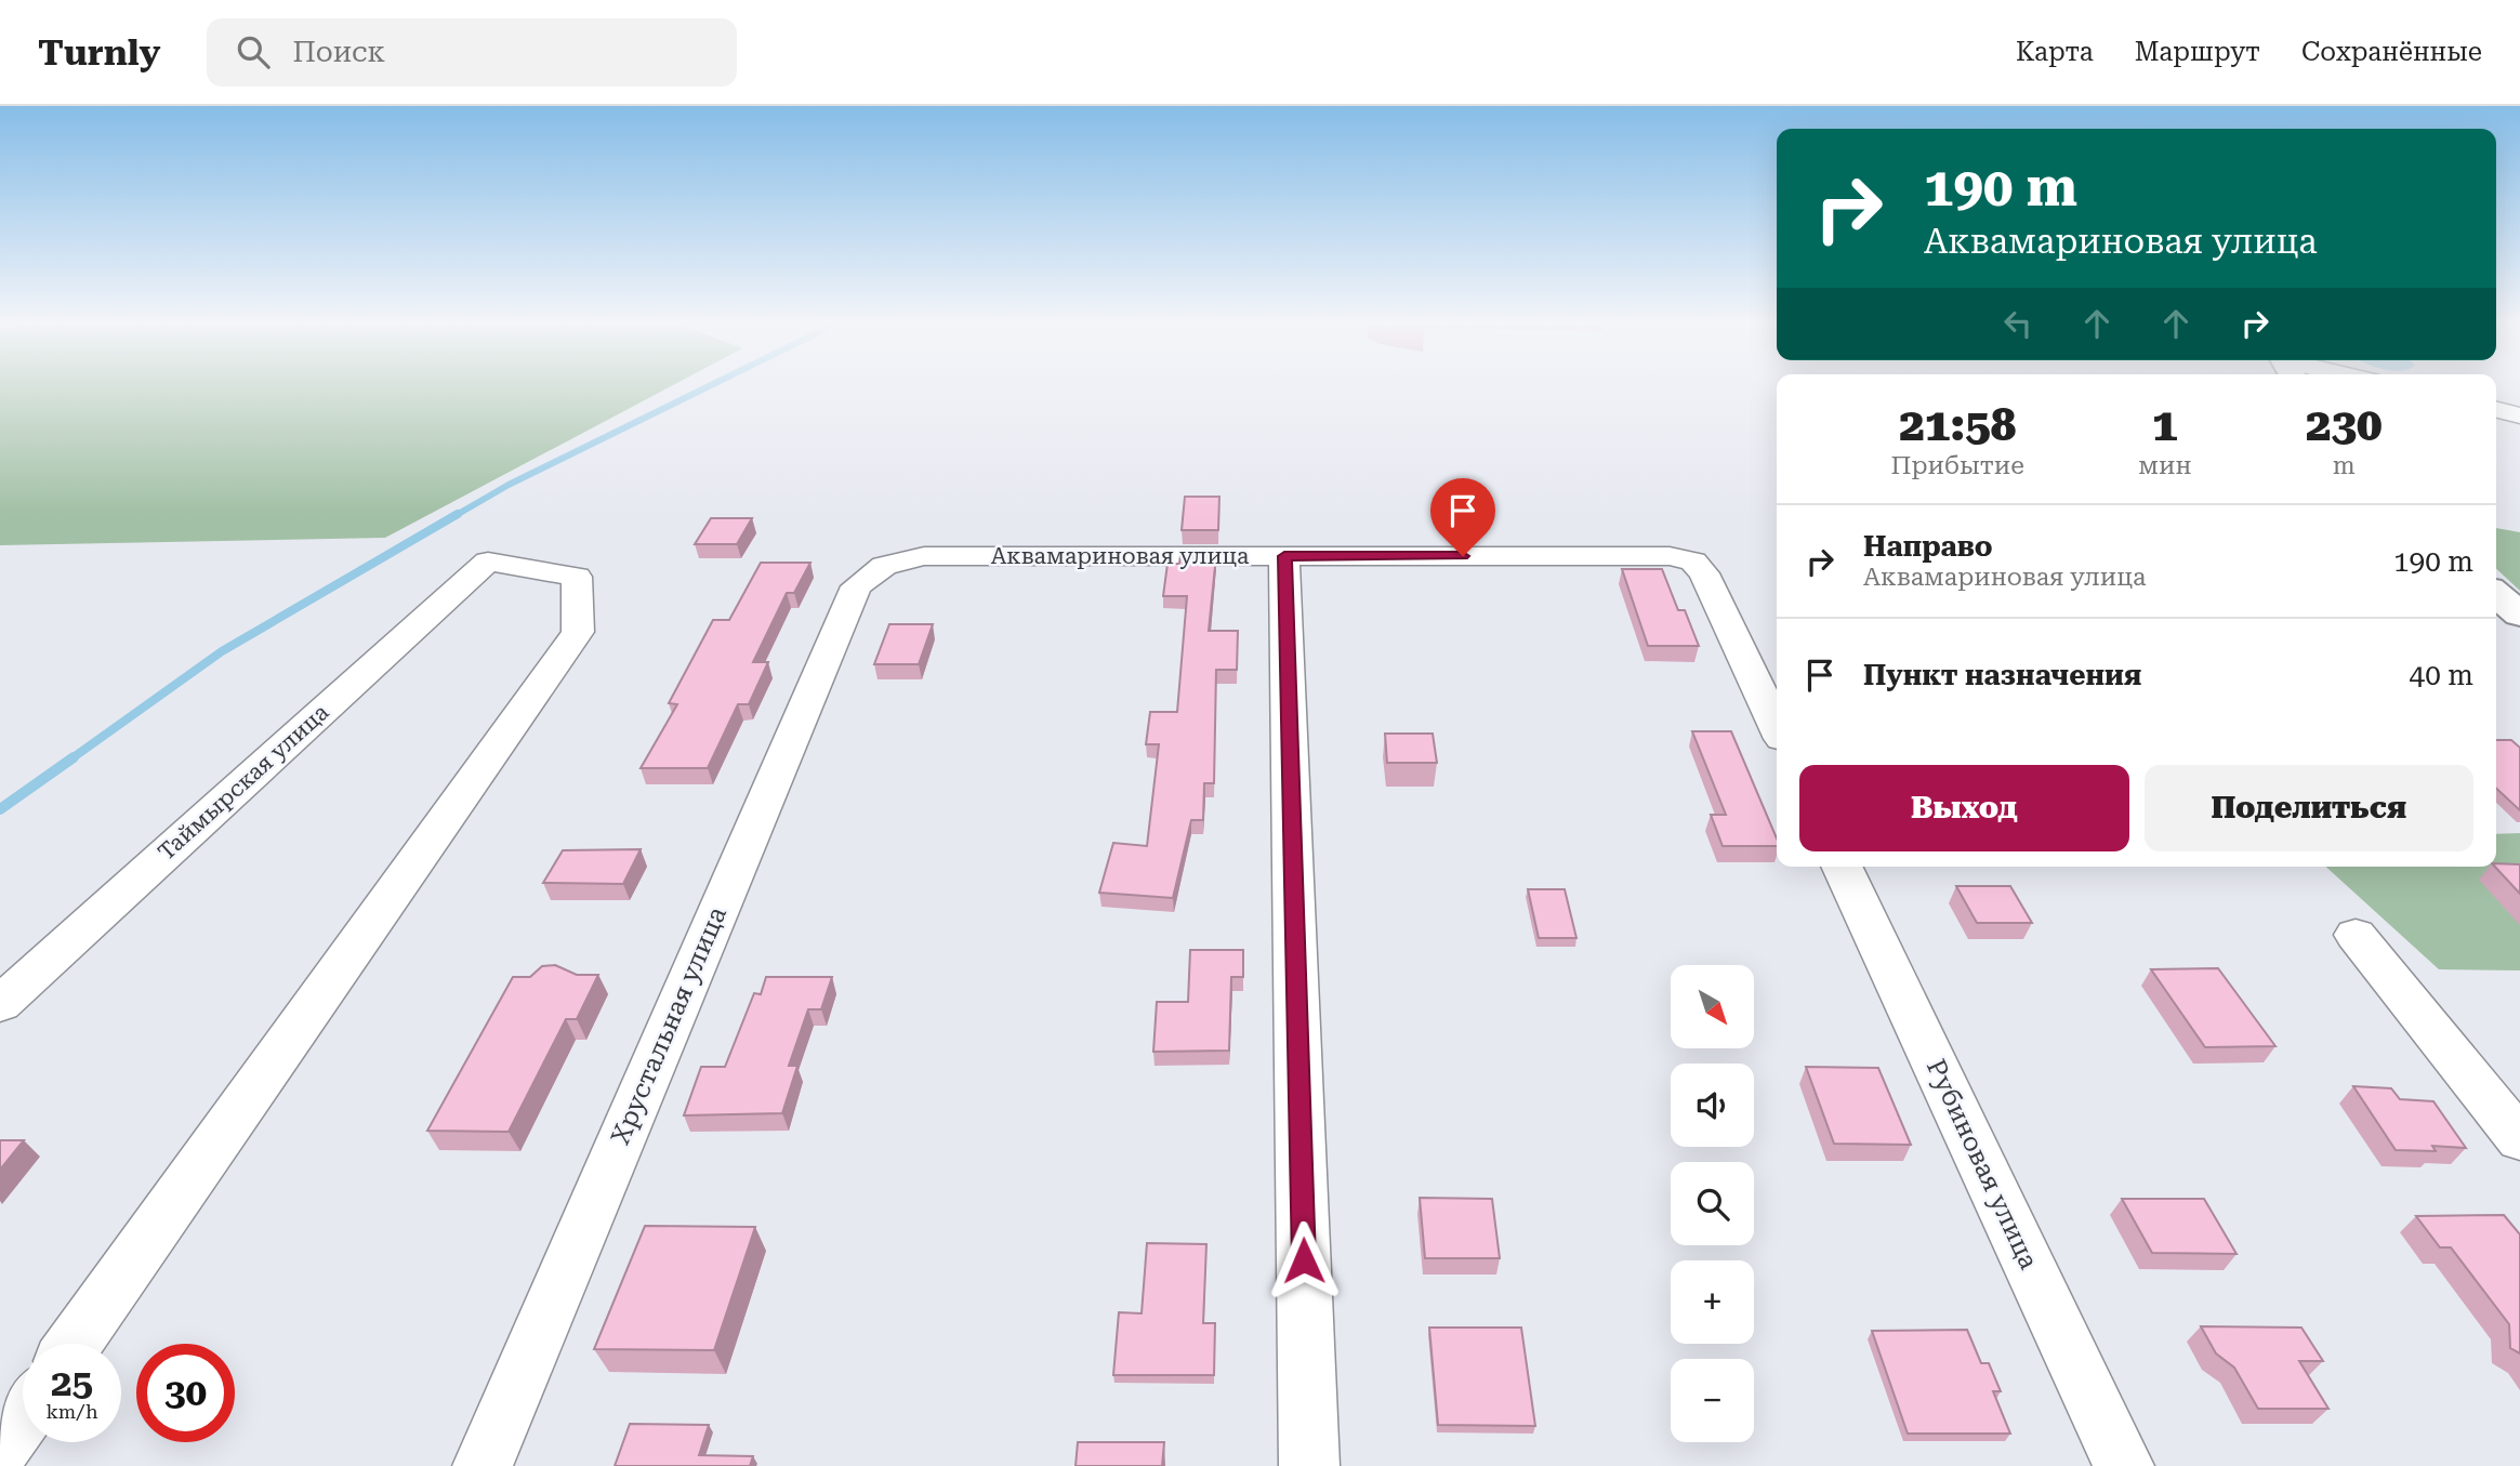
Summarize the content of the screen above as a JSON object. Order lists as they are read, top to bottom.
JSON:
{
  "streets": {
    "street": [
      "Аквамариновая улица",
      "Таймырская улица",
      "Хрустальная улица",
      "Рубиновая улица"
    ]
  },
  "crossings": [
    ["Аквамариновая улица", "Хрустальная улица"]
  ],
  "north": "bottom right",
  "page": {
    "header": "Turnly",
    "search": "Поиск",
    "nav": ["Карта", "Маршрут", "Сохранённые"],
    "turn": ["190 m", "Аквамариновая улица"],
    "eta": [
      "21:58",
      "Прибытие",
      "1",
      "мин",
      "230",
      "m"
    ],
    "list": [
      {
        "name": "Направо",
        "note": "Аквамариновая улица",
        "value": "190 m"
      },
      {
        "name": "Пункт назначения",
        "value": "40 m"
      }
    ],
    "buttons": ["Выход", "Поделиться"],
    "map_buttons": ["+", "−"],
    "speed": "25 km/h",
    "limit": "30"
  }
}
